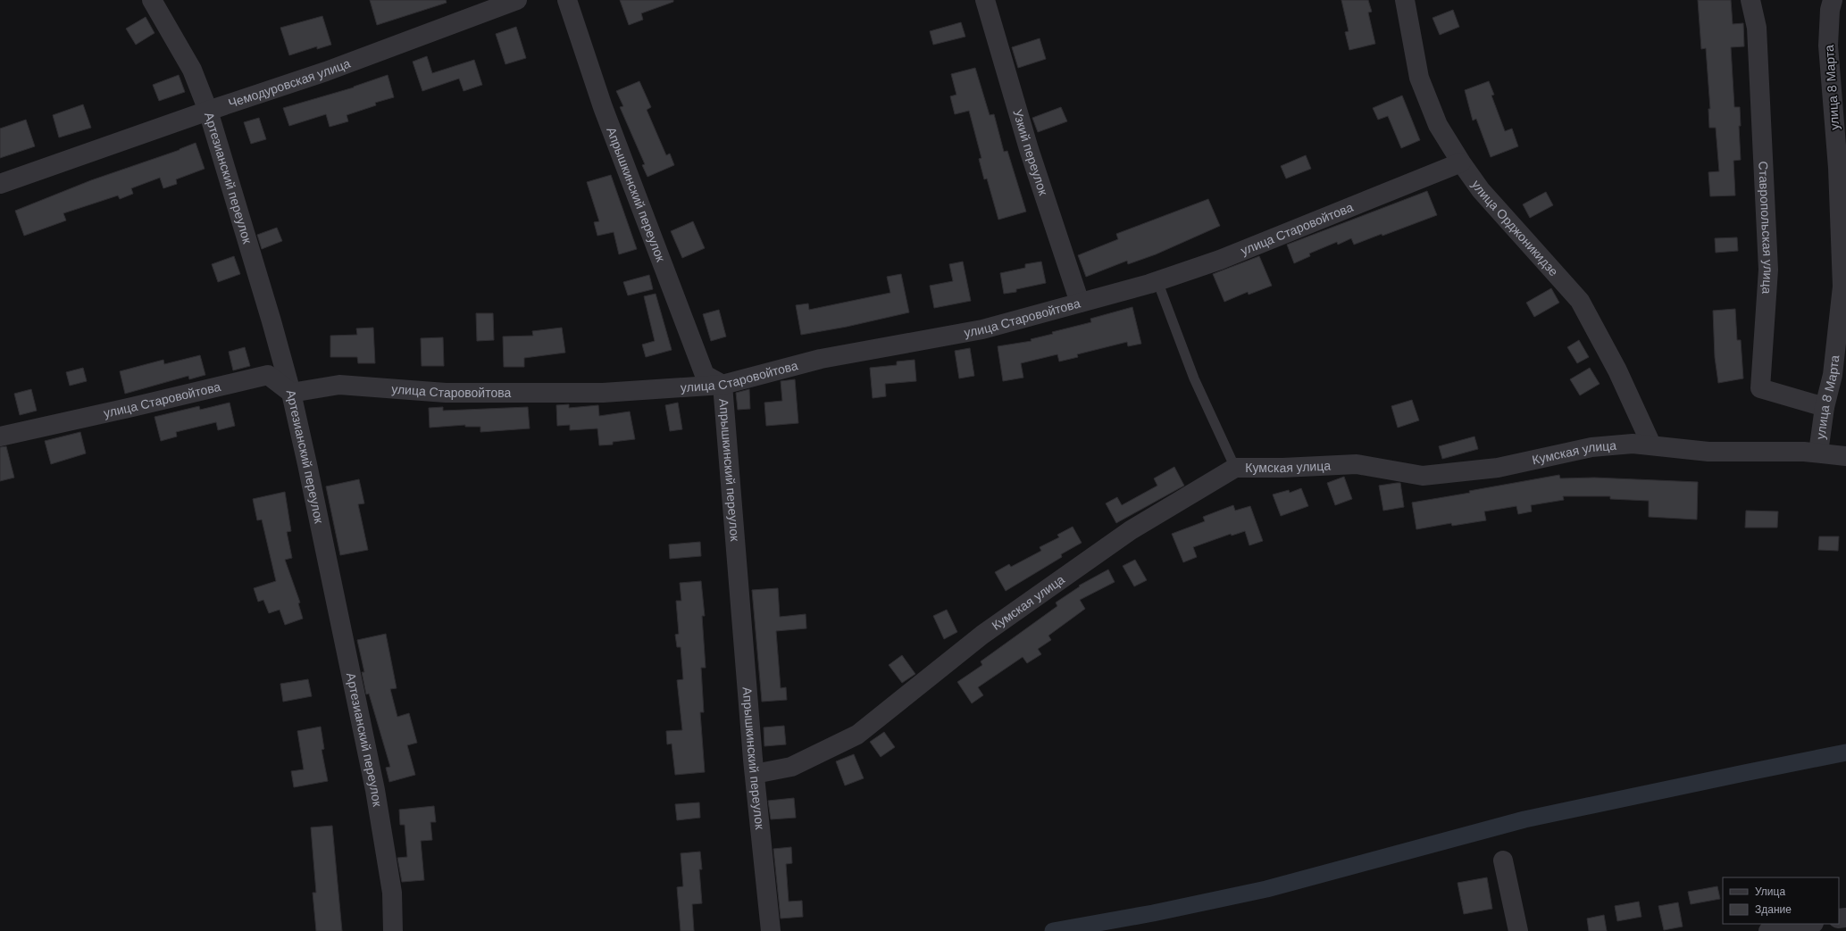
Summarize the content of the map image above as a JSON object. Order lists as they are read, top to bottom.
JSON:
{
  "streets": {
    "street": [
      "Чемодуровская улица",
      "улица 8 Марта",
      "Узкий переулок",
      "Артезианский переулок",
      "Апрышкинский переулок",
      "улица Орджоникидзе",
      "Ставропольская улица",
      "улица Старовойтова",
      "Кумская улица"
    ]
  },
  "crossings": [
    ["Чемодуровская улица", "Артезианский переулок"],
    ["улица 8 Марта", "Ставропольская улица"],
    ["улица 8 Марта", "Кумская улица"],
    ["Узкий переулок", "улица Старовойтова"],
    ["Артезианский переулок", "улица Старовойтова"],
    ["Апрышкинский переулок", "улица Старовойтова"],
    ["Апрышкинский переулок", "Кумская улица"],
    ["улица Орджоникидзе", "улица Старовойтова"],
    ["улица Орджоникидзе", "Кумская улица"]
  ],
  "legend": ["Улица", "Здание"]
}
